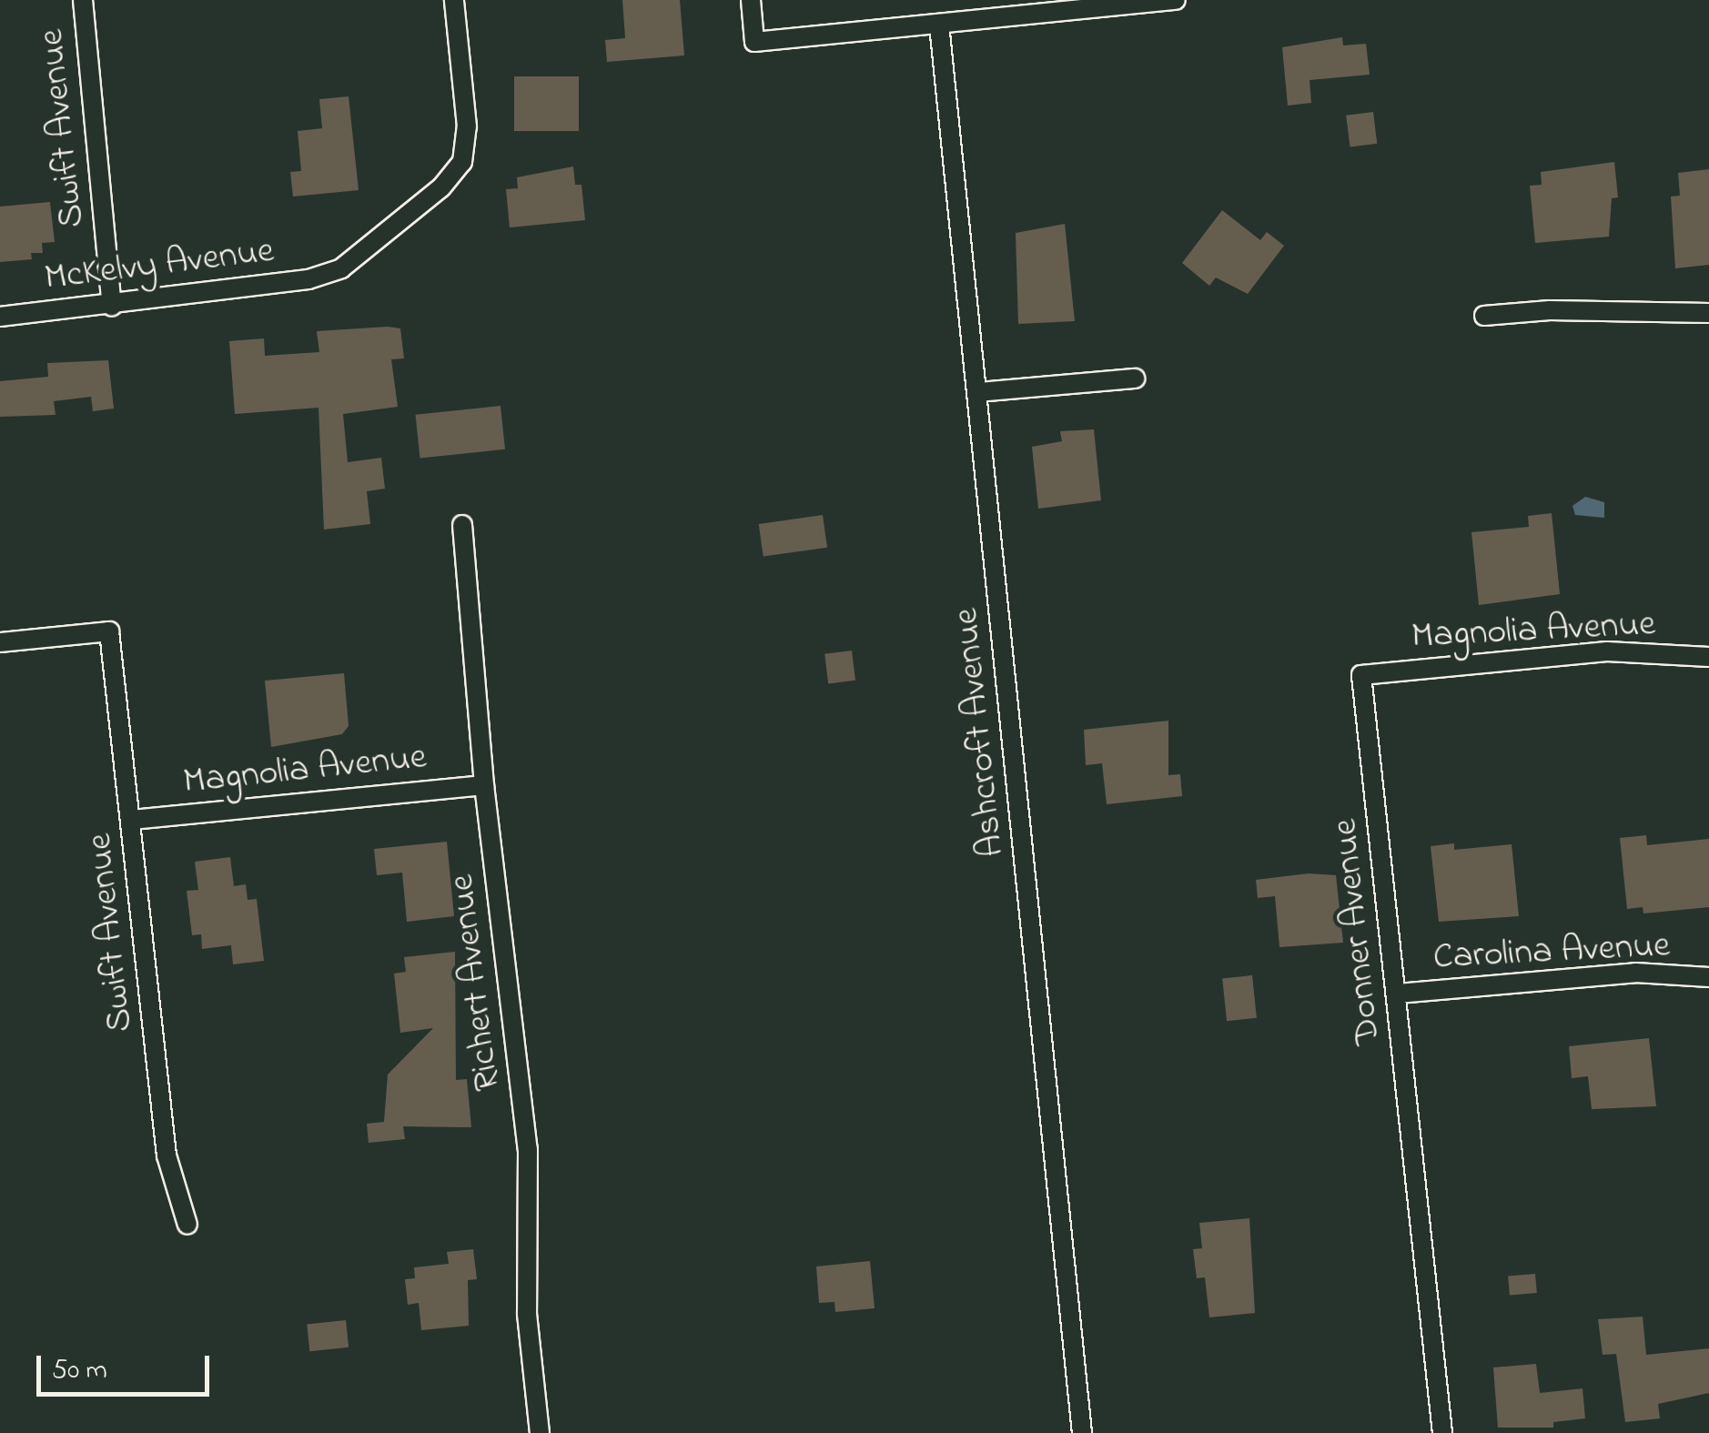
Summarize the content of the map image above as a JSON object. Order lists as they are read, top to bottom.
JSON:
{
  "streets": {
    "street": [
      "Swift Avenue",
      "McKelvy Avenue",
      "Magnolia Avenue",
      "Ashcroft Avenue",
      "Donner Avenue",
      "Carolina Avenue",
      "Richert Avenue"
    ]
  },
  "crossings": [
    ["Swift Avenue", "McKelvy Avenue"],
    ["Swift Avenue", "Magnolia Avenue"],
    ["Magnolia Avenue", "Donner Avenue"],
    ["Magnolia Avenue", "Richert Avenue"],
    ["Donner Avenue", "Carolina Avenue"]
  ],
  "scale_bar": "50 m"
}
